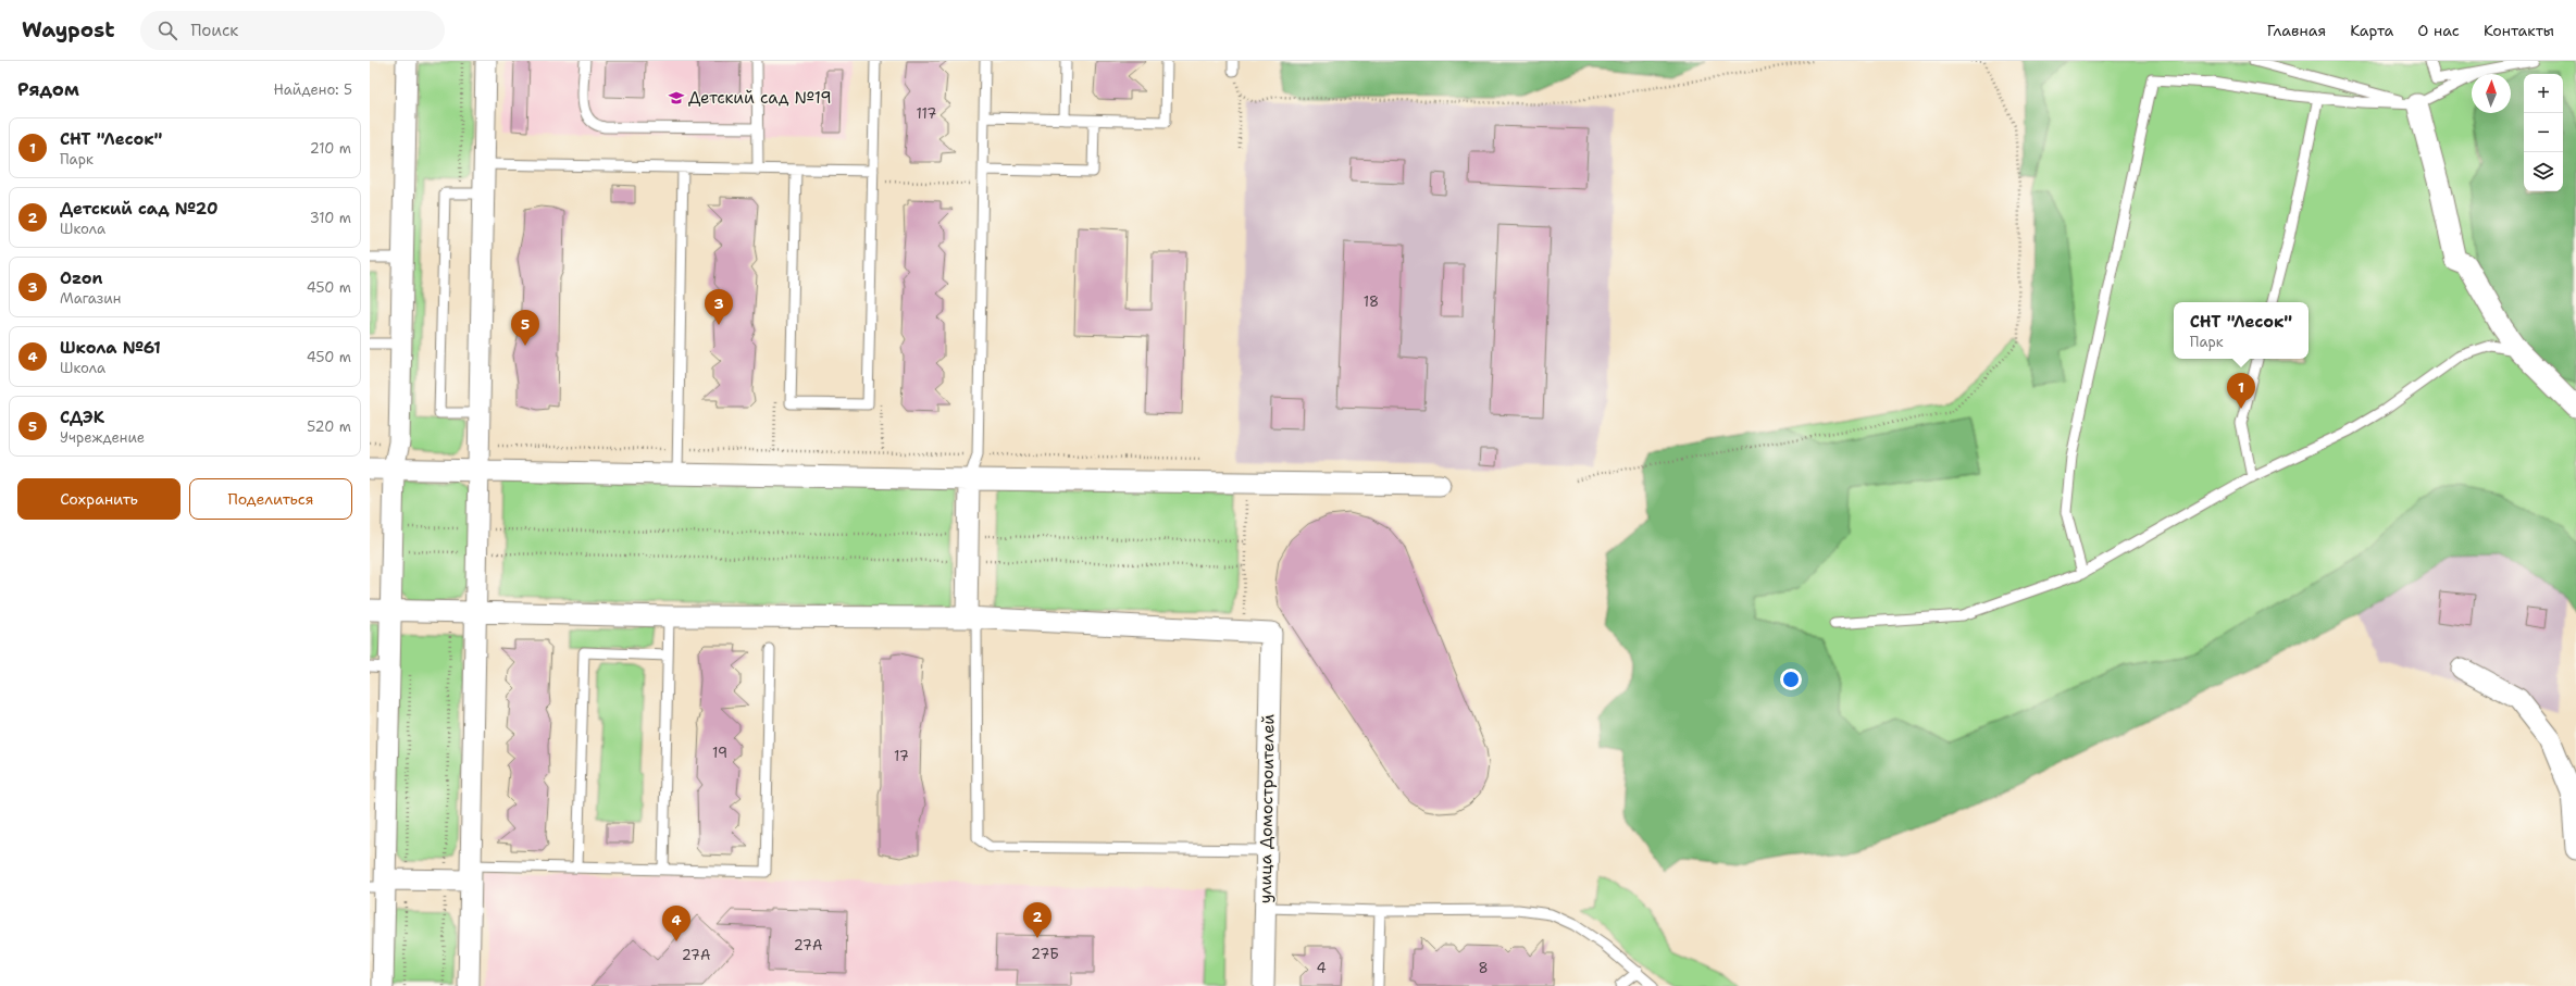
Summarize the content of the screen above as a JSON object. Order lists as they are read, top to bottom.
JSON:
{
  "streets": {
    "street": ["улица Домостроителей"]
  },
  "places": {
    "school or university": ["Детский сад №19"]
  },
  "house_numbers": [
    "117",
    "18",
    "19",
    "17",
    "27А",
    "27Б",
    "27А",
    "4",
    "8"
  ],
  "north": "top",
  "page": {
    "header": "Waypost",
    "search": "Поиск",
    "nav": [
      "Главная",
      "Карта",
      "О нас",
      "Контакты"
    ],
    "heading": ["Рядом", "Найдено: 5"],
    "map_buttons": ["+", "−"],
    "list": [
      {
        "mark": "1",
        "name": "СНТ \"Лесок\"",
        "note": "Парк",
        "value": "210 m"
      },
      {
        "mark": "2",
        "name": "Детский сад №20",
        "note": "Школа",
        "value": "310 m"
      },
      {
        "mark": "3",
        "name": "Ozon",
        "note": "Магазин",
        "value": "450 m"
      },
      {
        "mark": "4",
        "name": "Школа №61",
        "note": "Школа",
        "value": "450 m"
      },
      {
        "mark": "5",
        "name": "СДЭК",
        "note": "Учреждение",
        "value": "520 m"
      }
    ],
    "pins": [
      "3",
      "5",
      "1",
      "2",
      "4"
    ],
    "popup": ["СНТ \"Лесок\"", "Парк"],
    "buttons": ["Сохранить", "Поделиться"]
  }
}
